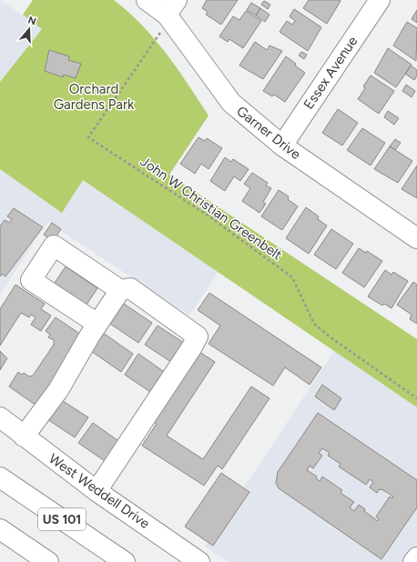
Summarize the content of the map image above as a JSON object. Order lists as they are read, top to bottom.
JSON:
{
  "streets": {
    "main road": [
      "Essex Avenue",
      "Garner Drive",
      "West Weddell Drive",
      "US 101"
    ],
    "path": ["John W Christian Greenbelt"]
  },
  "crossings": [
    ["Essex Avenue", "Garner Drive"],
    ["Garner Drive", "John W Christian Greenbelt"]
  ],
  "parks": ["Orchard Gardens Park"],
  "north": "top"
}
